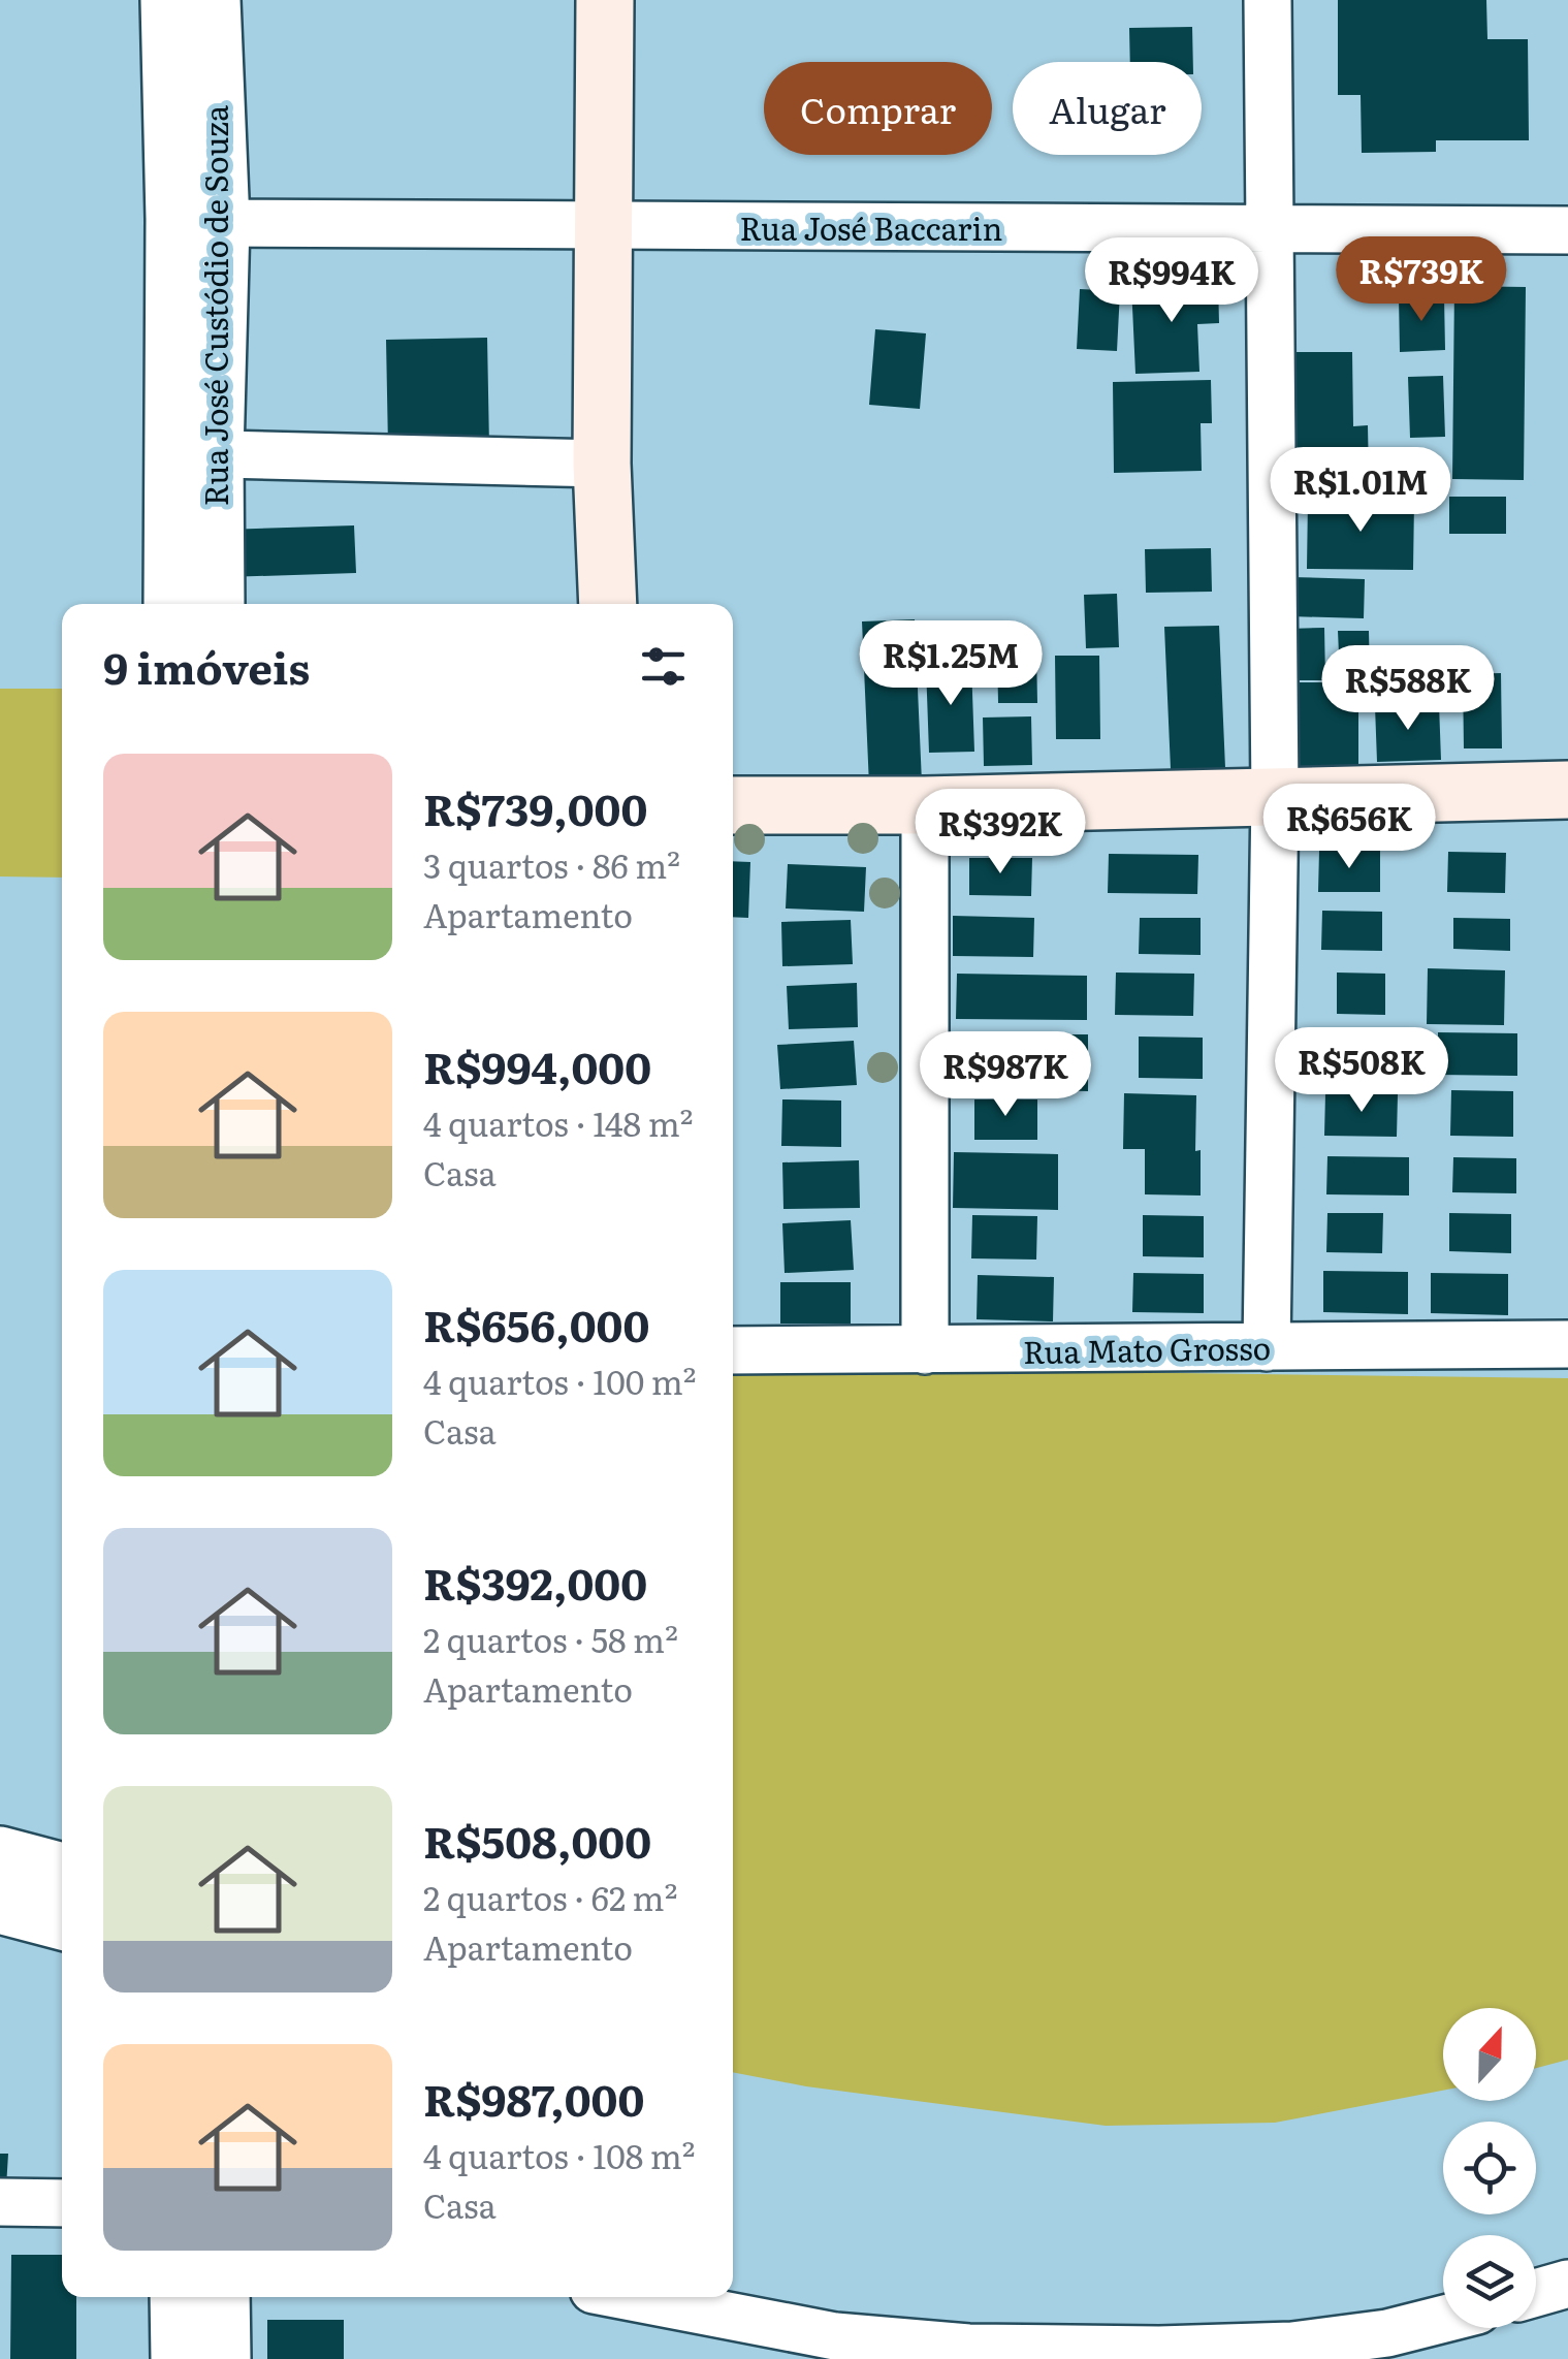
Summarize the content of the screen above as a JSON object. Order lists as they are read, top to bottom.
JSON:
{
  "streets": {
    "street": ["Rua José Baccarin", "Rua José Custódio de Souza", "Rua Mato Grosso"]
  },
  "crossings": [
    ["Rua José Baccarin", "Rua José Custódio de Souza"]
  ],
  "north": "top",
  "page": {
    "chip": ["Comprar", "Alugar"],
    "price": [
      "R$739K",
      "R$994K",
      "R$1.01M",
      "R$1.25M",
      "R$588K",
      "R$656K",
      "R$392K",
      "R$508K",
      "R$987K"
    ],
    "heading": "9 imóveis",
    "list": [
      {
        "name": "R$739,000",
        "note": "3 quartos · 86 m² · Apartamento"
      },
      {
        "name": "R$994,000",
        "note": "4 quartos · 148 m² · Casa"
      },
      {
        "name": "R$656,000",
        "note": "4 quartos · 100 m² · Casa"
      },
      {
        "name": "R$392,000",
        "note": "2 quartos · 58 m² · Apartamento"
      },
      {
        "name": "R$508,000",
        "note": "2 quartos · 62 m² · Apartamento"
      },
      {
        "name": "R$987,000",
        "note": "4 quartos · 108 m² · Casa"
      }
    ]
  }
}
